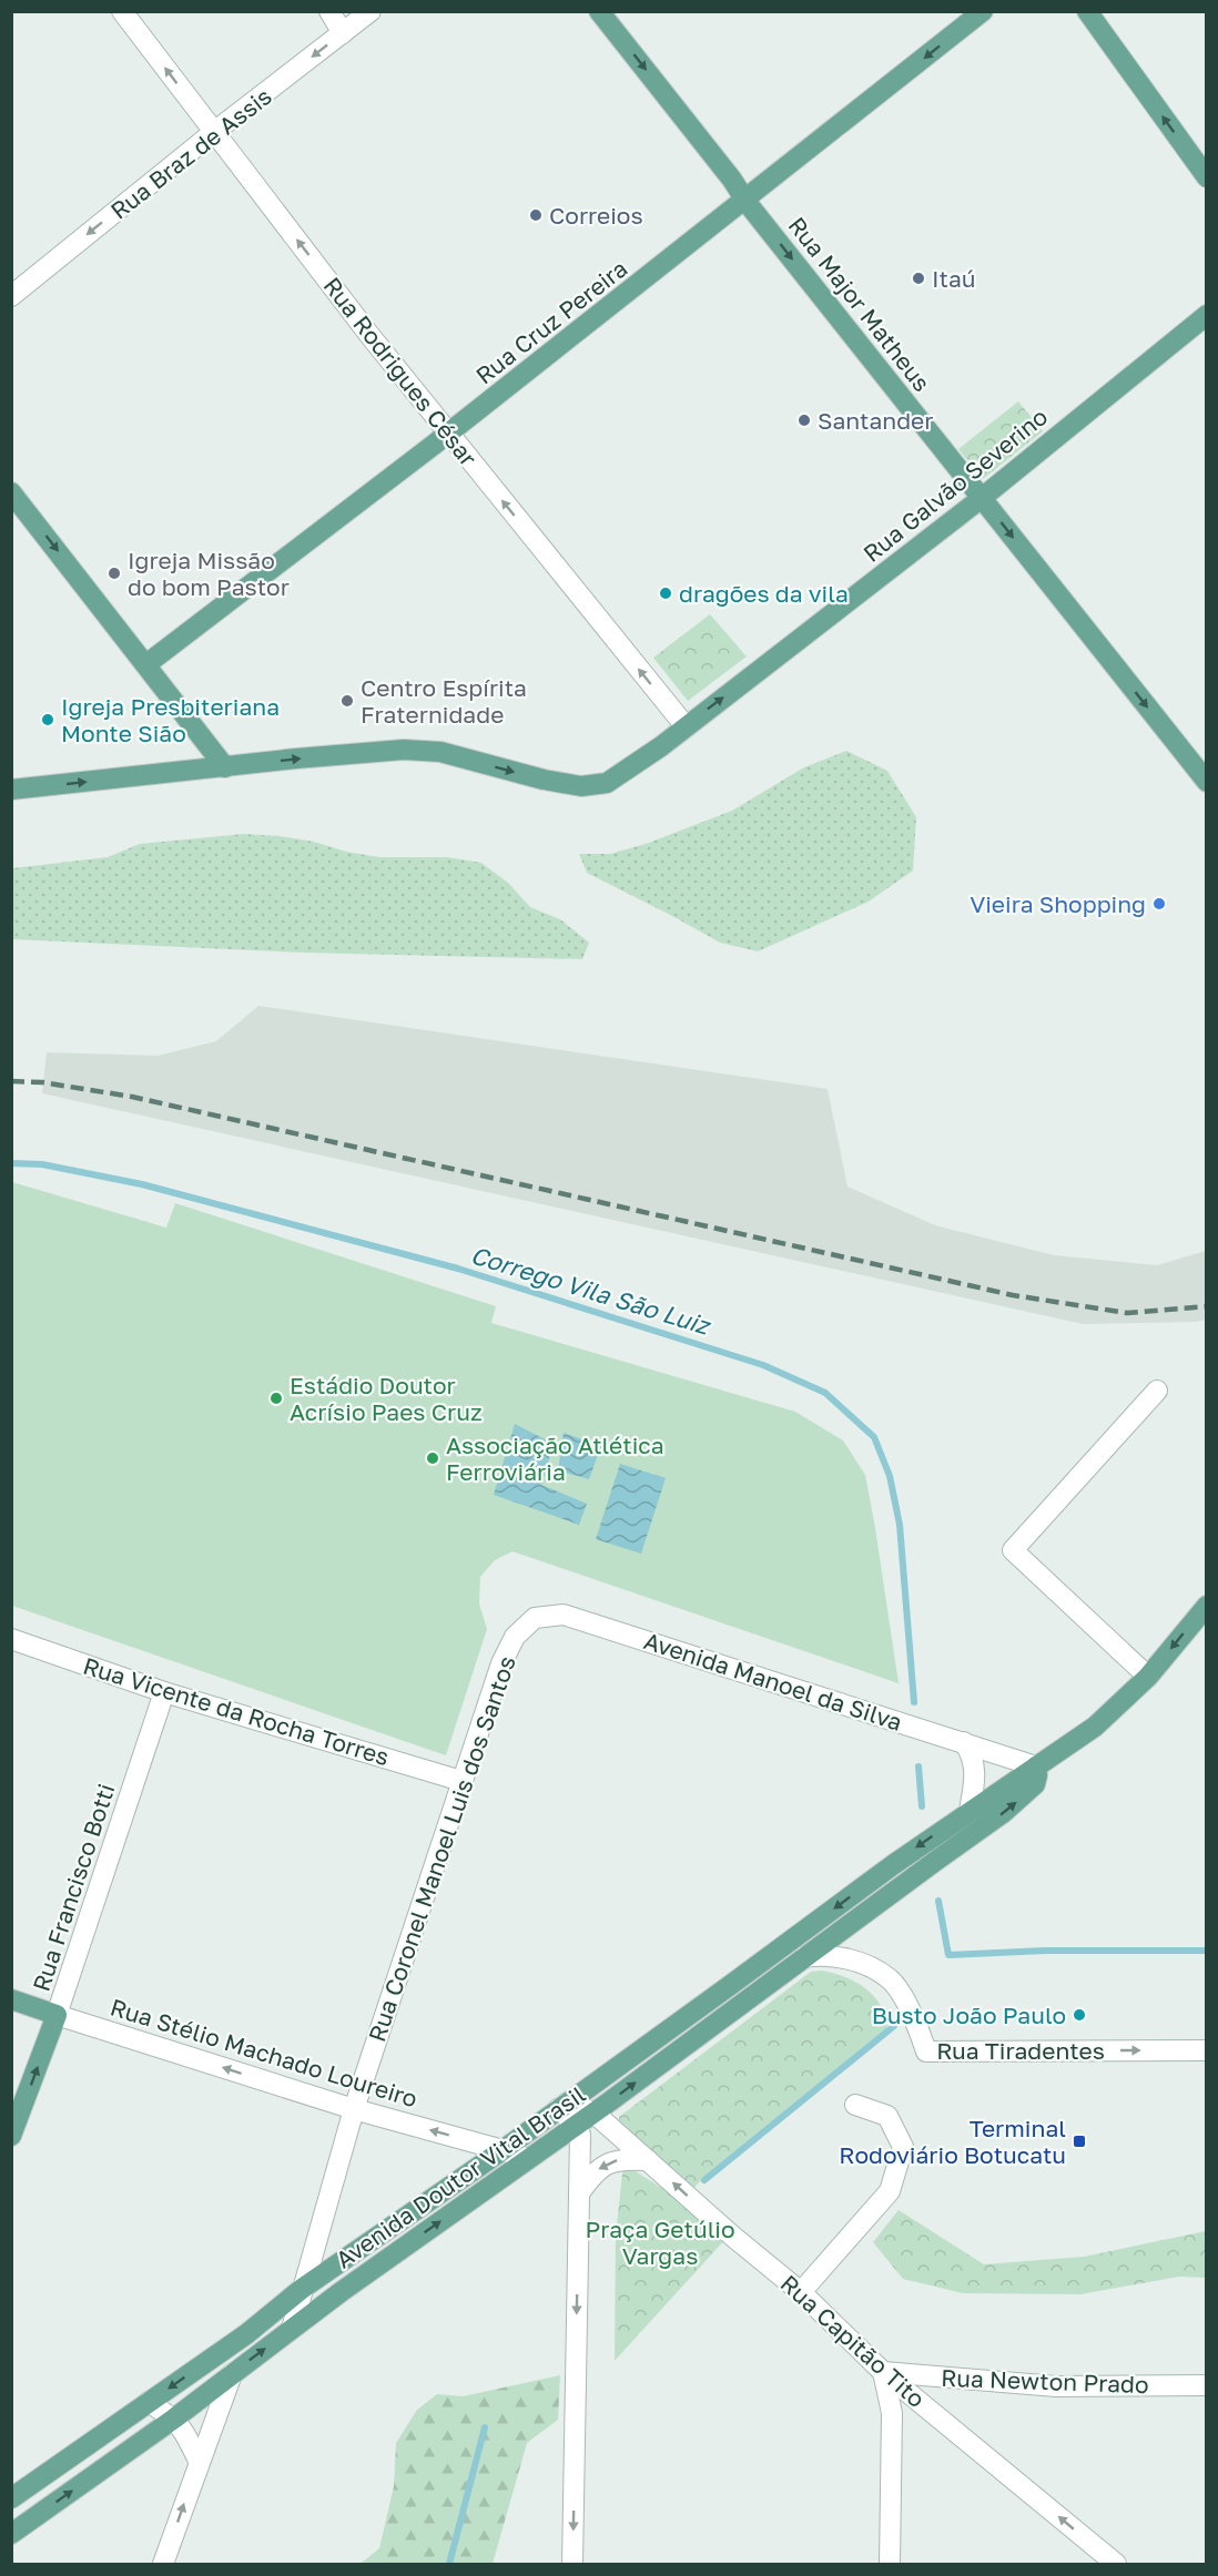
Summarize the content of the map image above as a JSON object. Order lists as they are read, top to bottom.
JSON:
{
  "streets": {
    "main road": [
      "Rua Major Matheus",
      "Rua Cruz Pereira",
      "Rua Galvão Severino",
      "Rua Francisco Botti",
      "Rua Stélio Machado Loureiro",
      "Avenida Doutor Vital Brasil"
    ],
    "street": [
      "Rua Braz de Assis",
      "Rua Rodrigues César",
      "Avenida Manoel da Silva",
      "Rua Vicente da Rocha Torres",
      "Rua Coronel Manoel Luis dos Santos",
      "Rua Tiradentes",
      "Rua Capitão Tito",
      "Rua Newton Prado"
    ]
  },
  "crossings": [
    ["Rua Braz de Assis", "Rua Rodrigues César"],
    ["Rua Major Matheus", "Rua Cruz Pereira"],
    ["Rua Major Matheus", "Rua Galvão Severino"],
    ["Rua Cruz Pereira", "Rua Rodrigues César"],
    ["Rua Rodrigues César", "Rua Galvão Severino"],
    ["Avenida Manoel da Silva", "Rua Coronel Manoel Luis dos Santos"],
    ["Avenida Manoel da Silva", "Avenida Doutor Vital Brasil"],
    ["Rua Vicente da Rocha Torres", "Rua Coronel Manoel Luis dos Santos"],
    ["Rua Vicente da Rocha Torres", "Rua Francisco Botti"],
    ["Rua Coronel Manoel Luis dos Santos", "Rua Stélio Machado Loureiro"],
    ["Rua Coronel Manoel Luis dos Santos", "Avenida Doutor Vital Brasil"],
    ["Rua Francisco Botti", "Rua Stélio Machado Loureiro"],
    ["Rua Tiradentes", "Avenida Doutor Vital Brasil"],
    ["Rua Stélio Machado Loureiro", "Avenida Doutor Vital Brasil"],
    ["Avenida Doutor Vital Brasil", "Rua Capitão Tito"],
    ["Rua Capitão Tito", "Rua Newton Prado"]
  ],
  "one_way": [
    "Rua Braz de Assis",
    "Rua Major Matheus",
    "Rua Rodrigues César",
    "Rua Galvão Severino",
    "Rua Tiradentes",
    "Rua Stélio Machado Loureiro",
    "Rua Capitão Tito"
  ],
  "water": ["Corrego Vila São Luiz"],
  "parks": ["Praça Getúlio Vargas"],
  "places": {
    "other": [
      "Correios",
      "Itaú",
      "Santander",
      "Igreja Missão do bom Pastor",
      "dragões da vila",
      "Centro Espírita Fraternidade",
      "Igreja Presbiteriana Monte Sião",
      "Vieira Shopping",
      "Estádio Doutor Acrísio Paes Cruz",
      "Associação Atlética Ferroviária",
      "Busto João Paulo"
    ],
    "transit": ["Terminal Rodoviário Botucatu"]
  }
}
